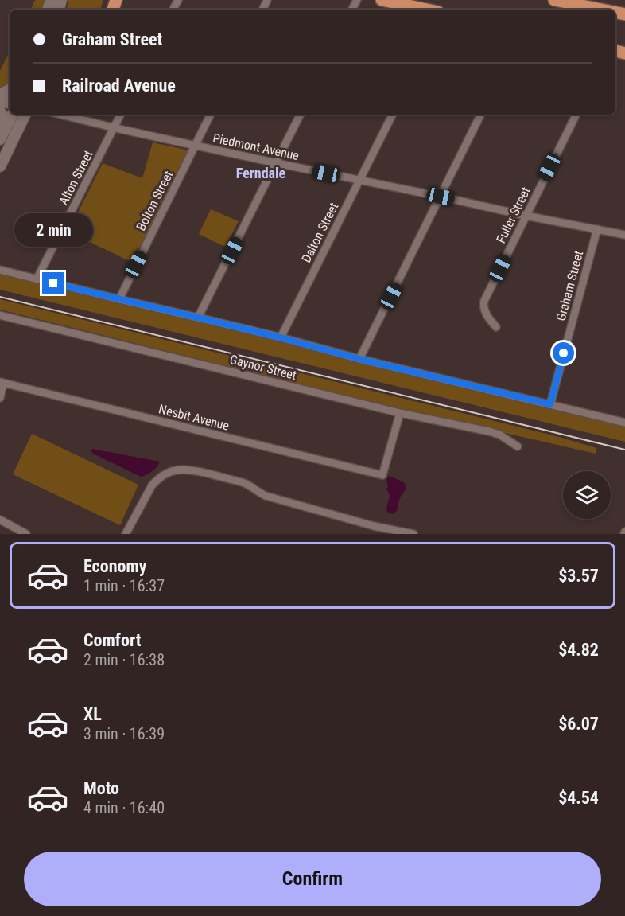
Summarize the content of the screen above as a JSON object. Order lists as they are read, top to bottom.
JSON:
{
  "streets": {
    "street": [
      "Piedmont Avenue",
      "Alton Street",
      "Bolton Street",
      "Fuller Street",
      "Dalton Street",
      "Graham Street",
      "Gaynor Street",
      "Nesbit Avenue"
    ]
  },
  "crossings": [
    ["Piedmont Avenue", "Alton Street"],
    ["Piedmont Avenue", "Bolton Street"],
    ["Piedmont Avenue", "Fuller Street"],
    ["Piedmont Avenue", "Dalton Street"],
    ["Piedmont Avenue", "Graham Street"],
    ["Gaynor Street", "Nesbit Avenue"]
  ],
  "districts": ["Ferndale"],
  "page": {
    "banner": ["Graham Street", "Railroad Avenue"],
    "bubble": "2 min",
    "list": [
      {
        "name": "Economy",
        "note": "1 min · 16:37",
        "value": "$3.57"
      },
      {
        "name": "Comfort",
        "note": "2 min · 16:38",
        "value": "$4.82"
      },
      {
        "name": "XL",
        "note": "3 min · 16:39",
        "value": "$6.07"
      },
      {
        "name": "Moto",
        "note": "4 min · 16:40",
        "value": "$4.54"
      }
    ],
    "buttons": "Confirm"
  }
}
